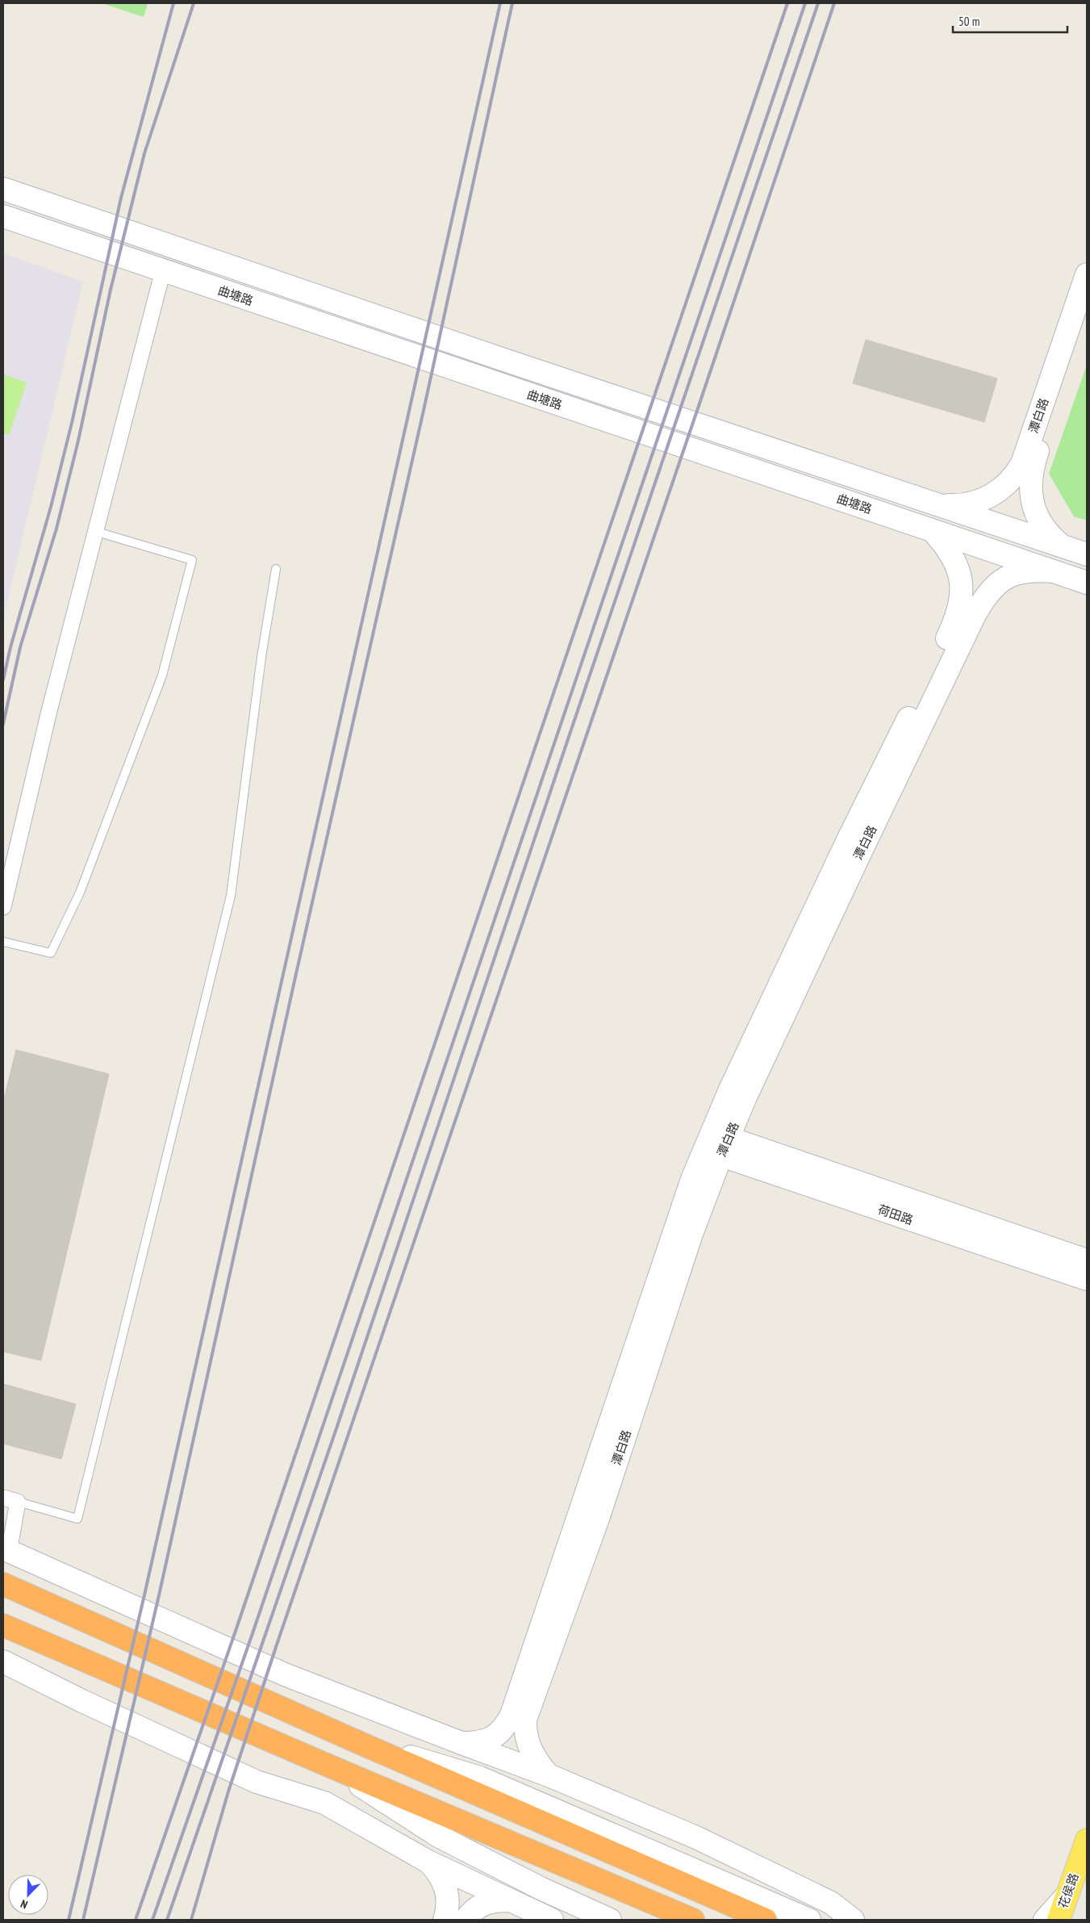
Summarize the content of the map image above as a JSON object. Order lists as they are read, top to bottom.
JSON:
{
  "streets": {
    "main road": ["花侯路"],
    "street": ["曲塘路", "潭白路", "荷田路"]
  },
  "crossings": [
    ["曲塘路", "潭白路"],
    ["潭白路", "荷田路"]
  ],
  "scale_bar": "50 m",
  "north": "bottom left"
}
